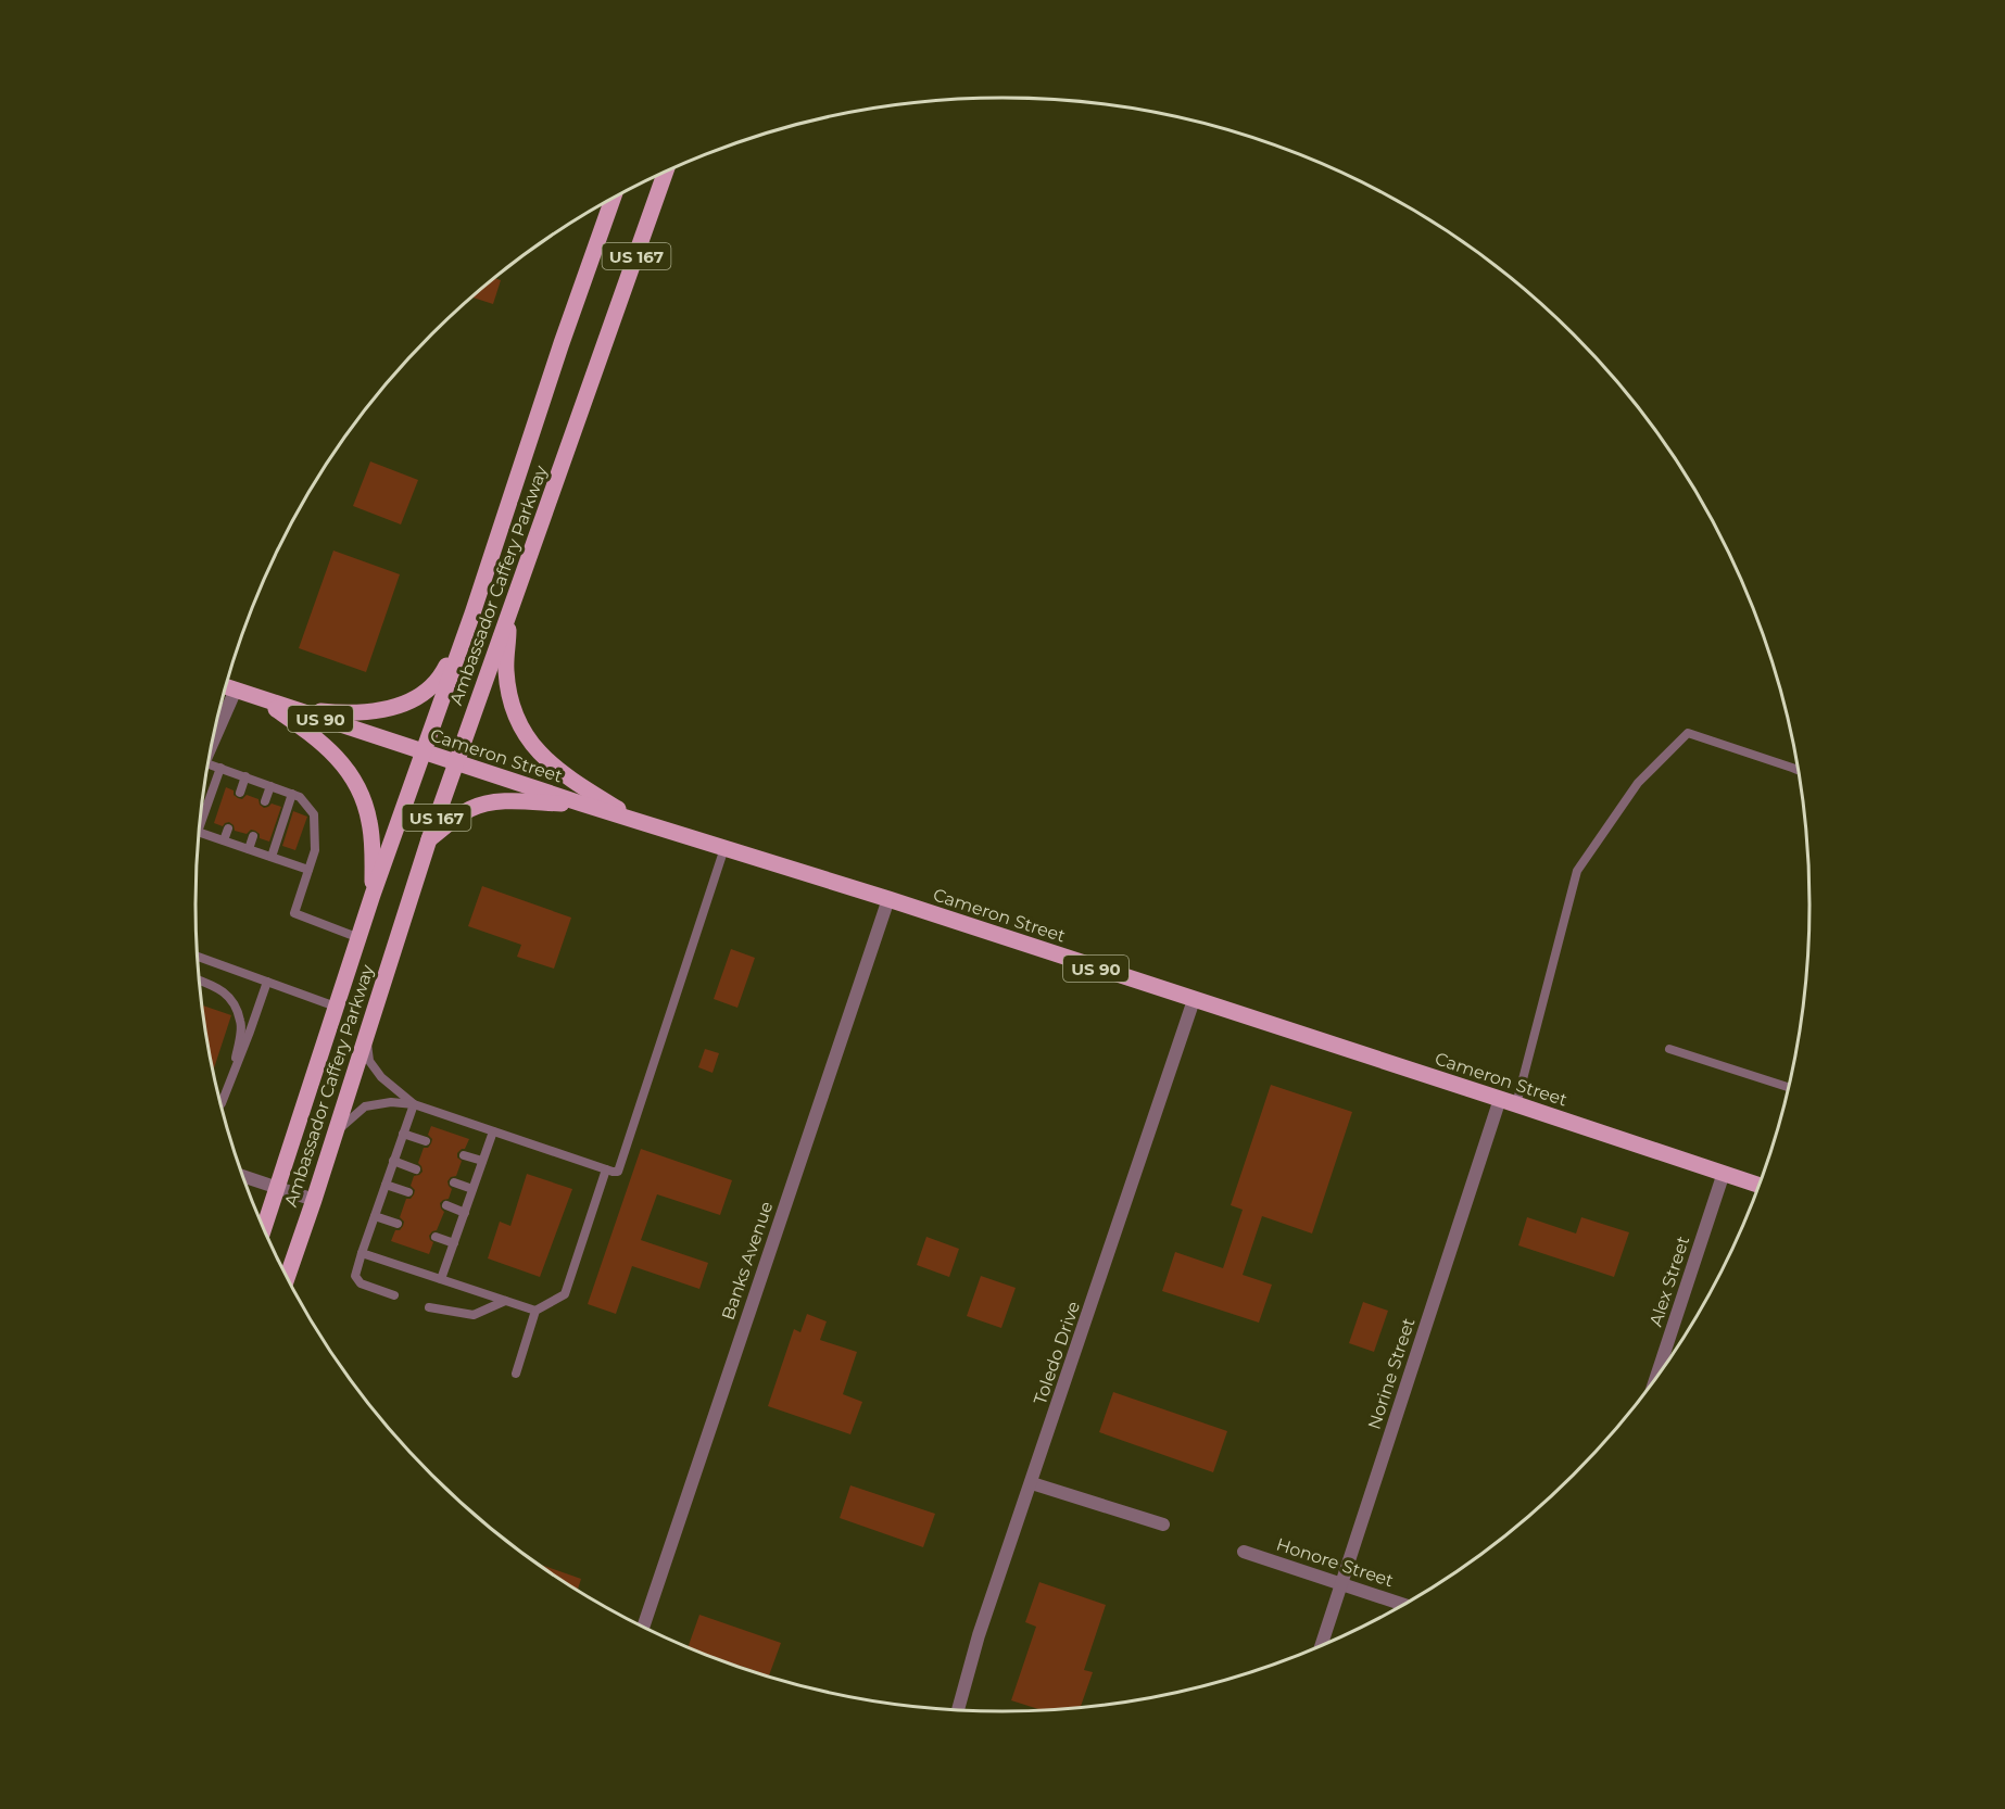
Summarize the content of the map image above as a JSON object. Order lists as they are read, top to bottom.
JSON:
{
  "streets": {
    "main road": [
      "US 167",
      "Ambassador Caffery Parkway",
      "US 90",
      "Cameron Street"
    ],
    "street": [
      "Banks Avenue",
      "Alex Street",
      "Toledo Drive",
      "Norine Street",
      "Honore Street"
    ]
  },
  "crossings": [
    ["Ambassador Caffery Parkway", "Cameron Street"],
    ["Cameron Street", "Banks Avenue"],
    ["Cameron Street", "Alex Street"],
    ["Cameron Street", "Toledo Drive"],
    ["Cameron Street", "Norine Street"],
    ["Norine Street", "Honore Street"]
  ]
}
